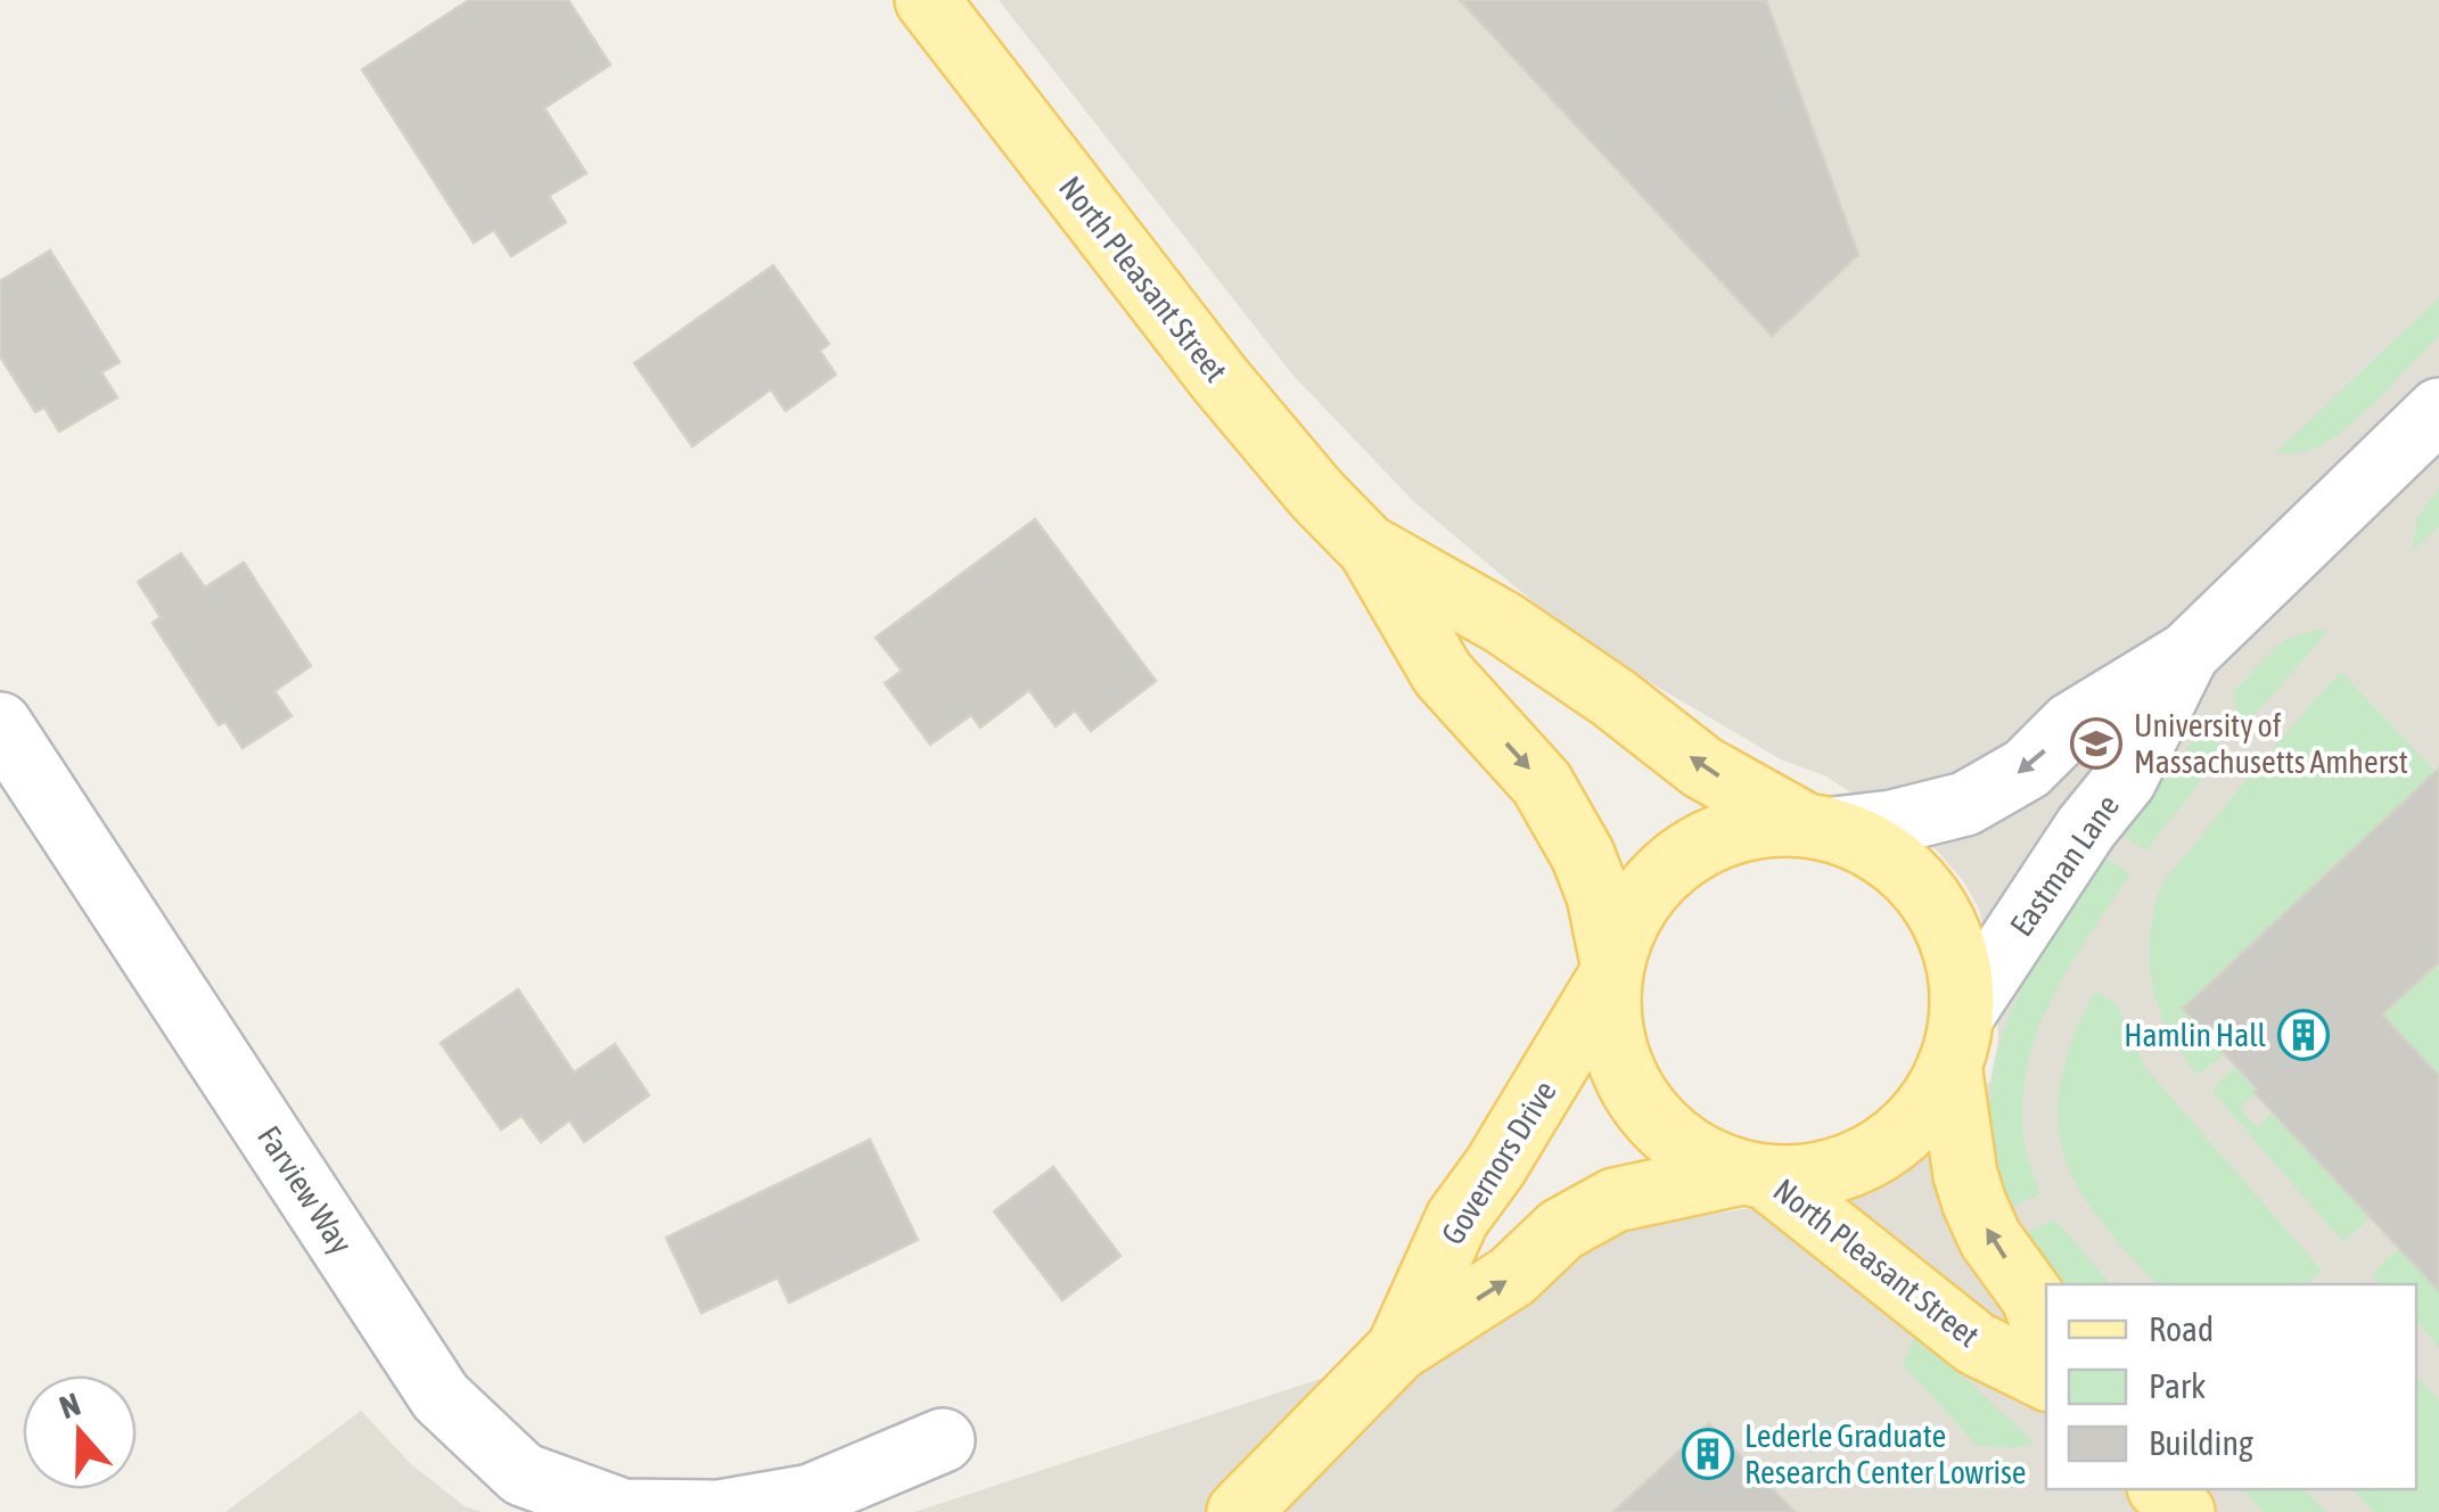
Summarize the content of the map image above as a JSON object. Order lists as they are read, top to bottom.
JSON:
{
  "streets": {
    "main road": ["North Pleasant Street", "Governors Drive"],
    "street": ["Eastman Lane", "Farview Way"]
  },
  "crossings": [
    ["North Pleasant Street", "Eastman Lane"],
    ["North Pleasant Street", "Governors Drive"],
    ["Eastman Lane", "Governors Drive"]
  ],
  "one_way": ["Governors Drive"],
  "places": {
    "school or university": ["University of Massachusetts Amherst"],
    "building": ["Hamlin Hall", "Lederle Graduate Research Center Lowrise"]
  },
  "legend": ["Road", "Park", "Building"],
  "north": "top"
}
